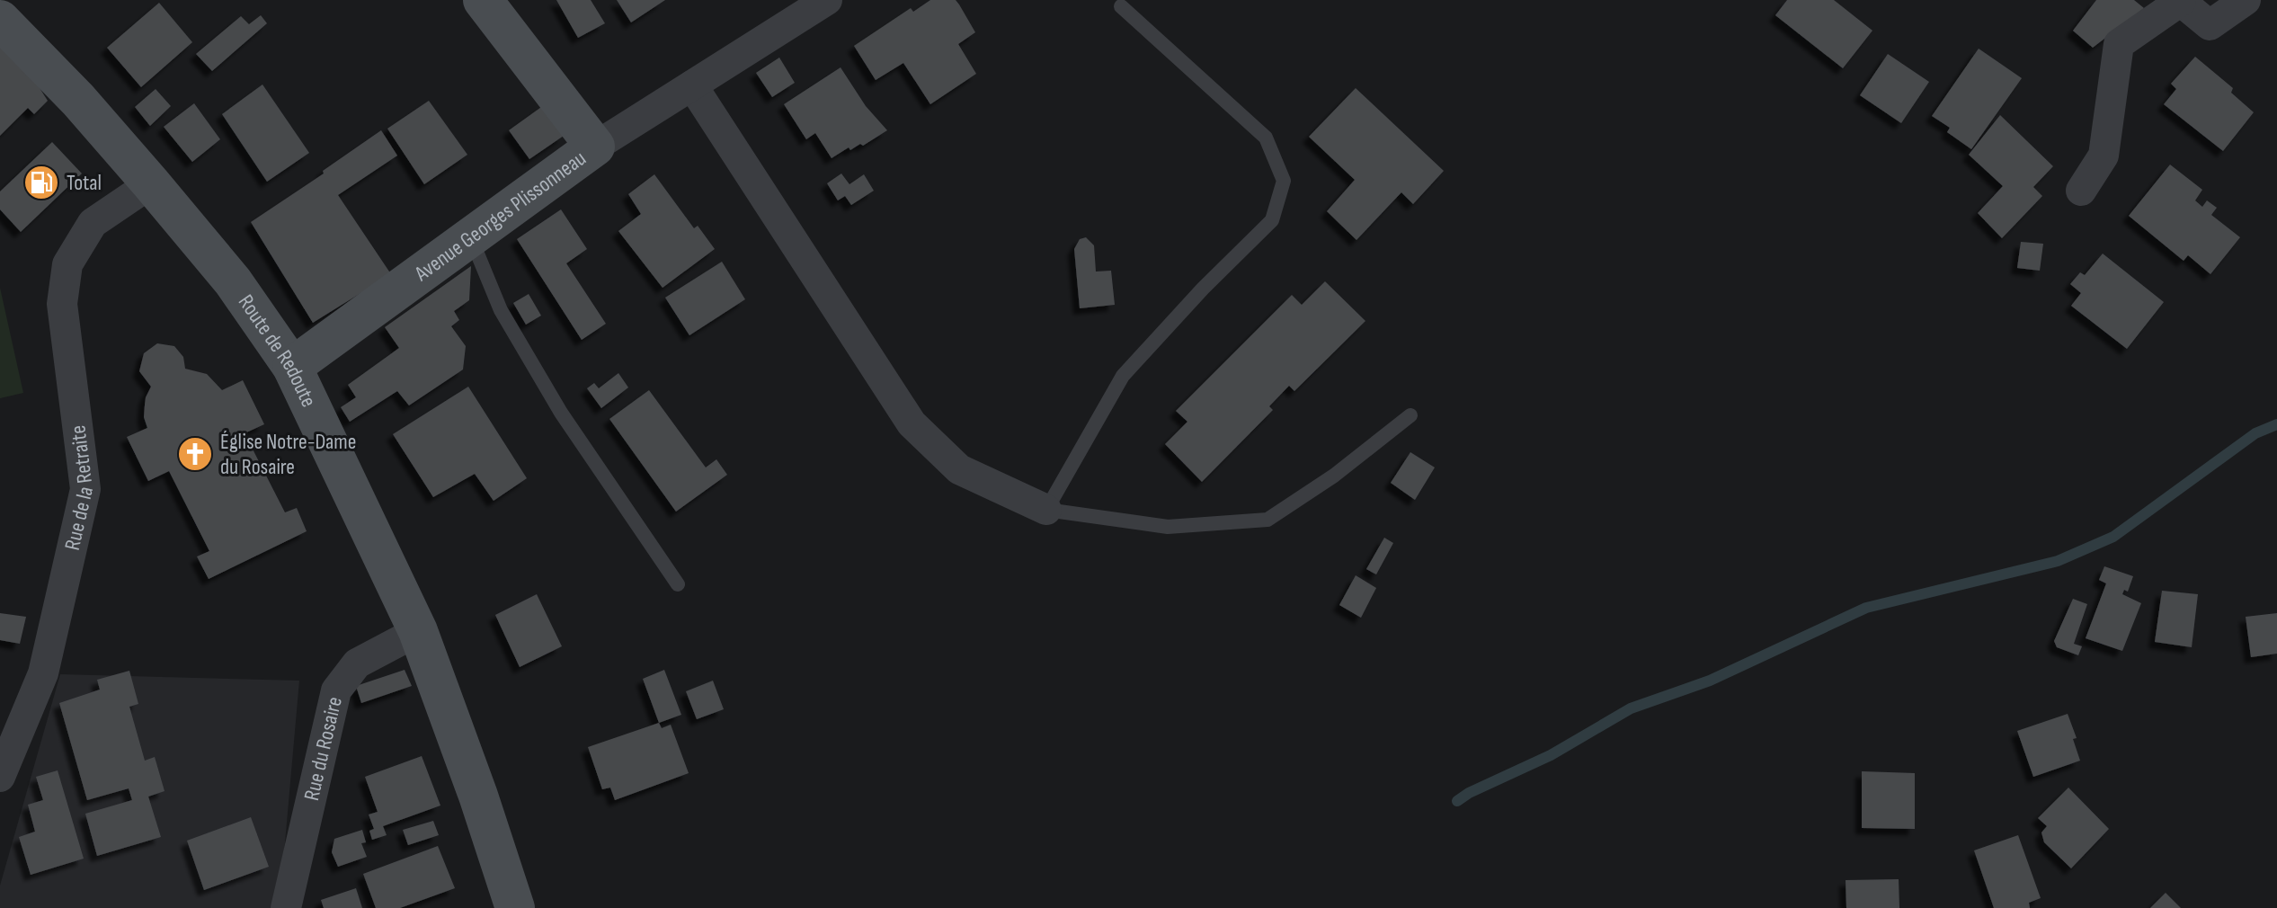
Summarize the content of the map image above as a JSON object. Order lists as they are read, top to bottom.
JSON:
{
  "streets": {
    "main road": ["Avenue Georges Plissonneau", "Route de Redoute"],
    "street": ["Rue de la Retraite", "Rue du Rosaire"]
  },
  "crossings": [
    ["Avenue Georges Plissonneau", "Route de Redoute"],
    ["Route de Redoute", "Rue de la Retraite"],
    ["Route de Redoute", "Rue du Rosaire"]
  ],
  "places": {
    "fuel station": ["Total"],
    "church": ["Église Notre-Dame du Rosaire"]
  }
}
